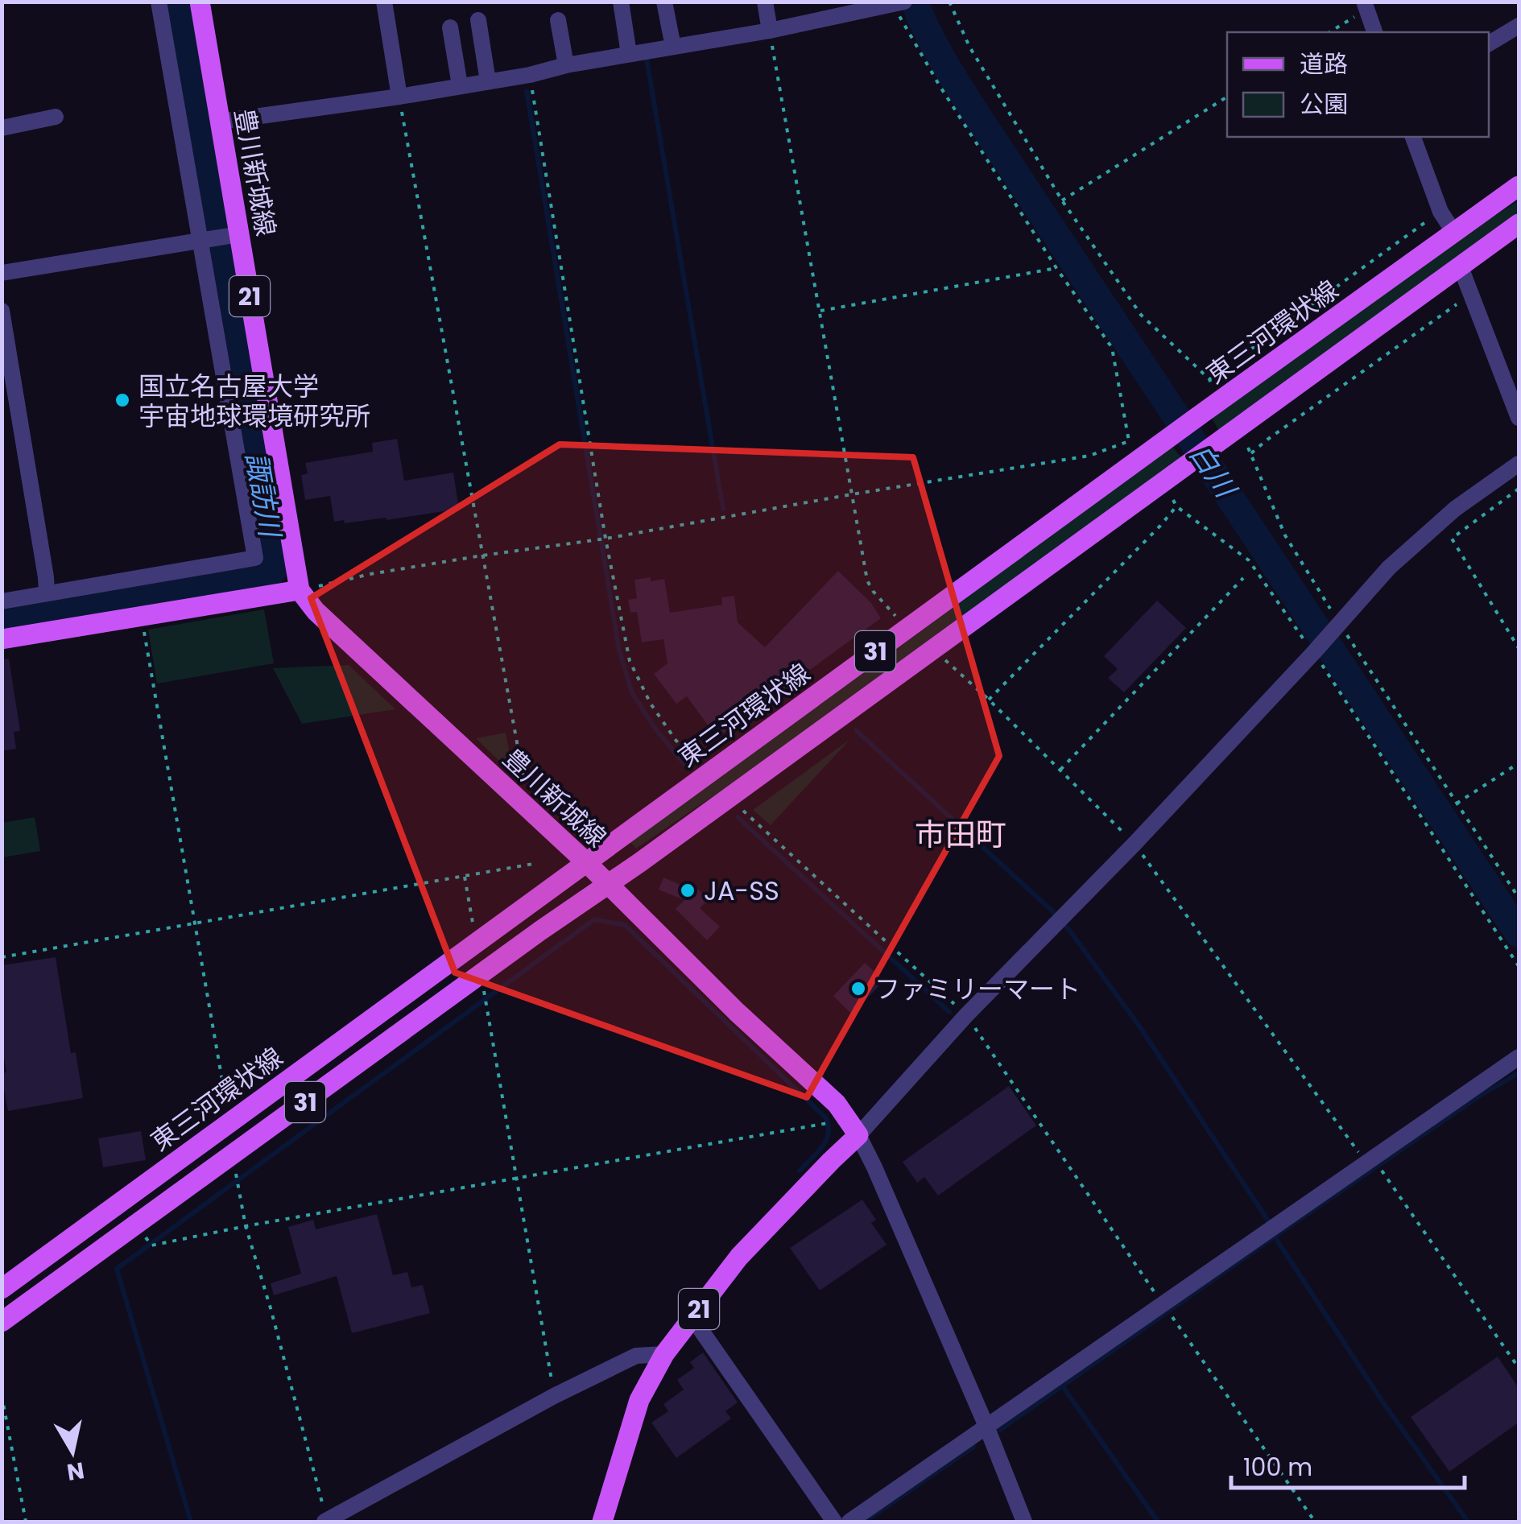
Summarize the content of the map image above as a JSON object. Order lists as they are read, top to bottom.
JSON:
{
  "streets": {
    "main road": [
      "豊川新城線",
      "21",
      "東三河環状線",
      "31"
    ]
  },
  "crossings": [
    ["豊川新城線", "21"],
    ["豊川新城線", "東三河環状線"]
  ],
  "districts": ["市田町"],
  "water": ["白川", "諏訪川"],
  "places": ["国立名古屋大学 宇宙地球環境研究所", "JA-SS", "ファミリーマート"],
  "legend": ["道路", "公園"],
  "scale_bar": "100 m",
  "north": "bottom"
}
